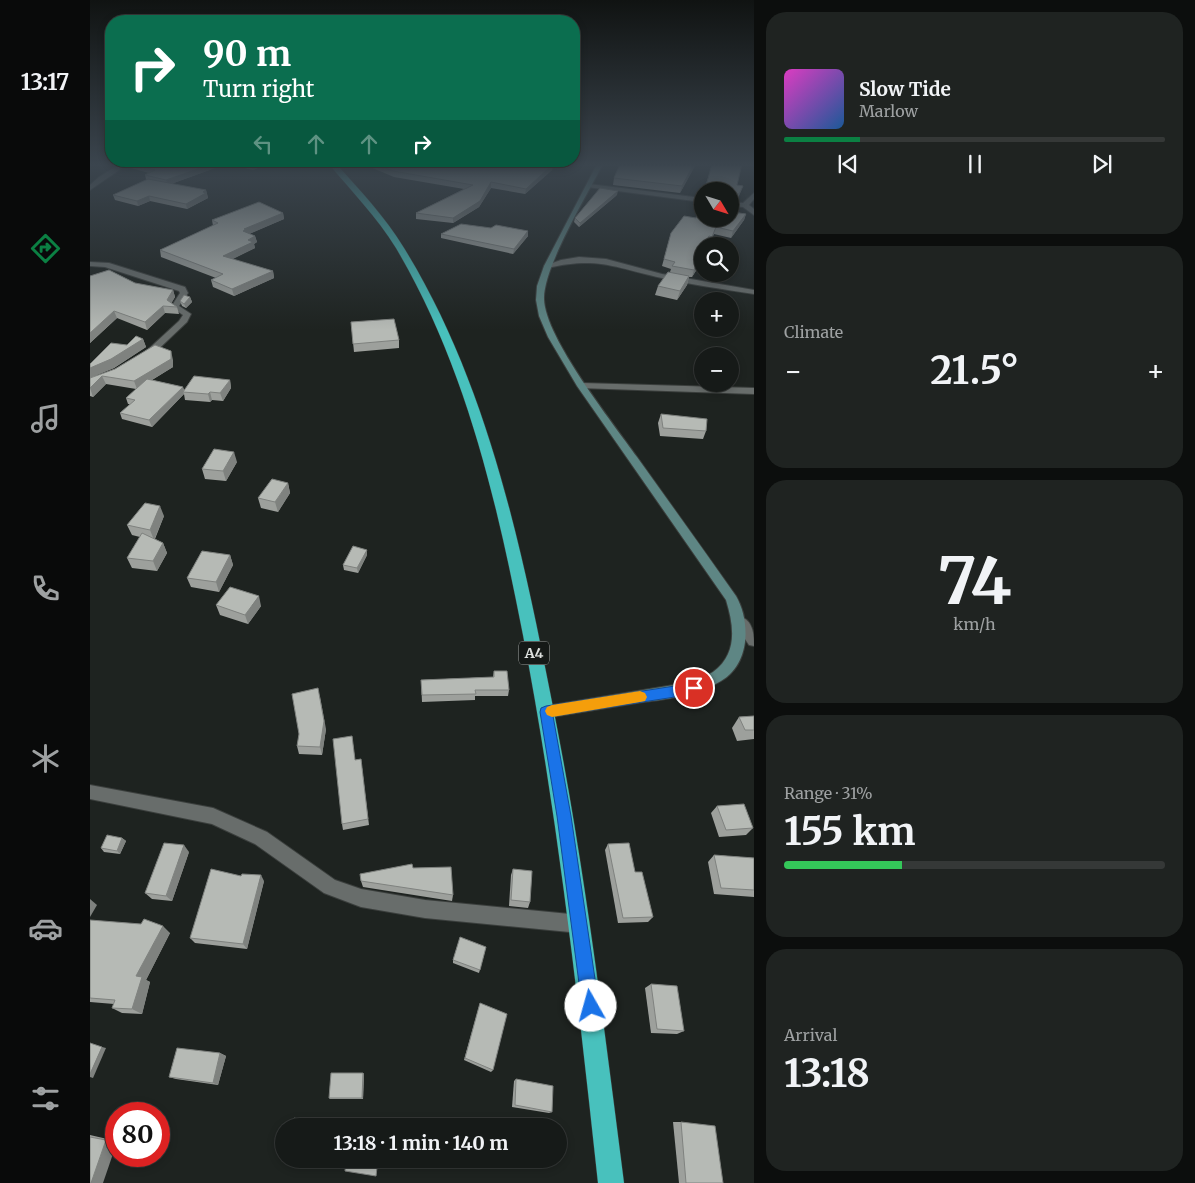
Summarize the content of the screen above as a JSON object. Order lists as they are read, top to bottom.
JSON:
{
  "streets": {
    "highway": ["A4"]
  },
  "north": "bottom right",
  "page": {
    "tabs": "13:17",
    "turn": ["90 m", "Turn right"],
    "song": ["Slow Tide", "Marlow"],
    "map_buttons": ["+", "−"],
    "tile": [
      "Climate",
      ["74", "km/h"],
      ["Range · 31%", "155 km"],
      ["Arrival", "13:18"]
    ],
    "heat": ["−", "21.5°", "+"],
    "limit": "80",
    "trip": "13:18 · 1 min · 140 m"
  }
}
